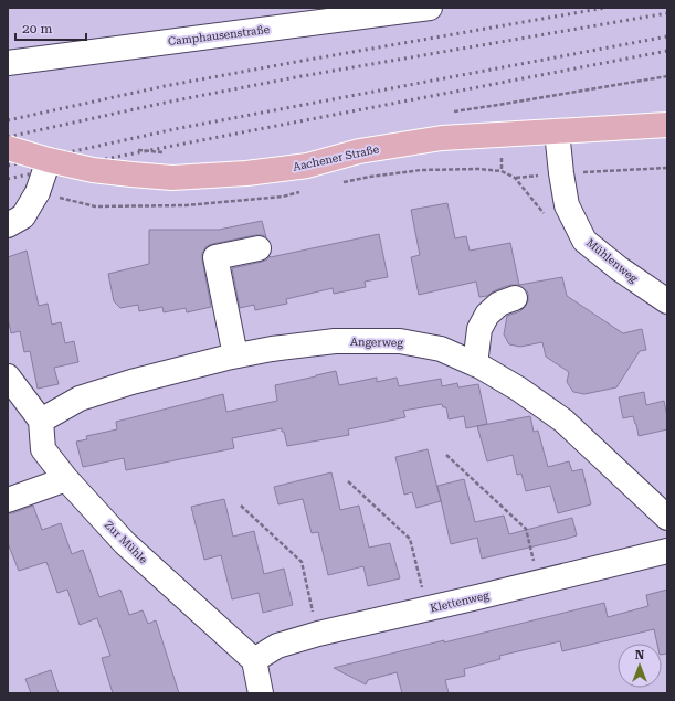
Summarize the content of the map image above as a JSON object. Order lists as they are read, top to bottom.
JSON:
{
  "streets": {
    "main road": ["Aachener Straße"],
    "street": [
      "Camphausenstraße",
      "Mühlenweg",
      "Angerweg",
      "Zur Mühle",
      "Klettenweg"
    ]
  },
  "crossings": [
    ["Aachener Straße", "Mühlenweg"],
    ["Angerweg", "Zur Mühle"],
    ["Zur Mühle", "Klettenweg"]
  ],
  "scale_bar": "20 m",
  "north": "top"
}
